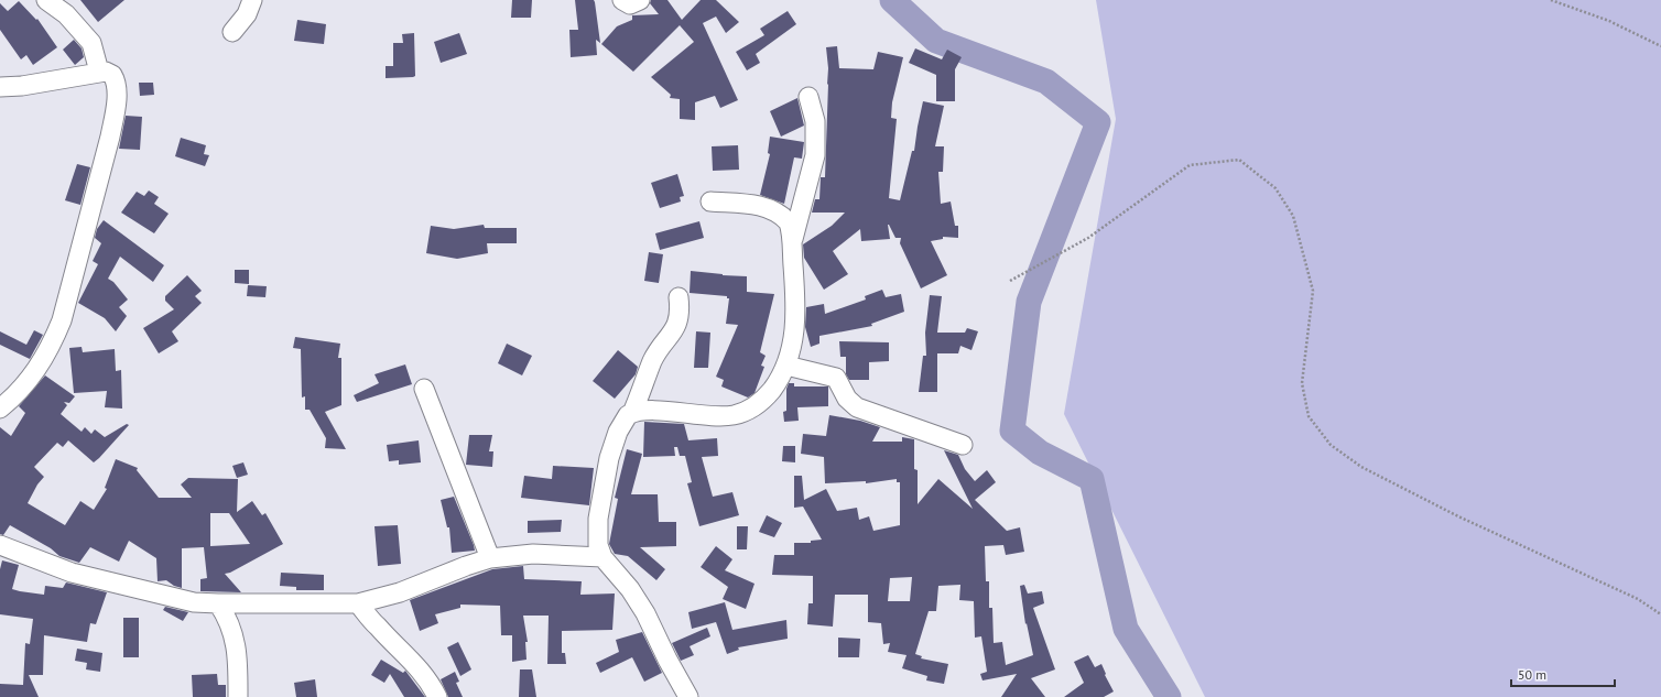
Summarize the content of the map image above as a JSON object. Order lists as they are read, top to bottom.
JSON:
{
  "scale_bar": "50 m"
}
